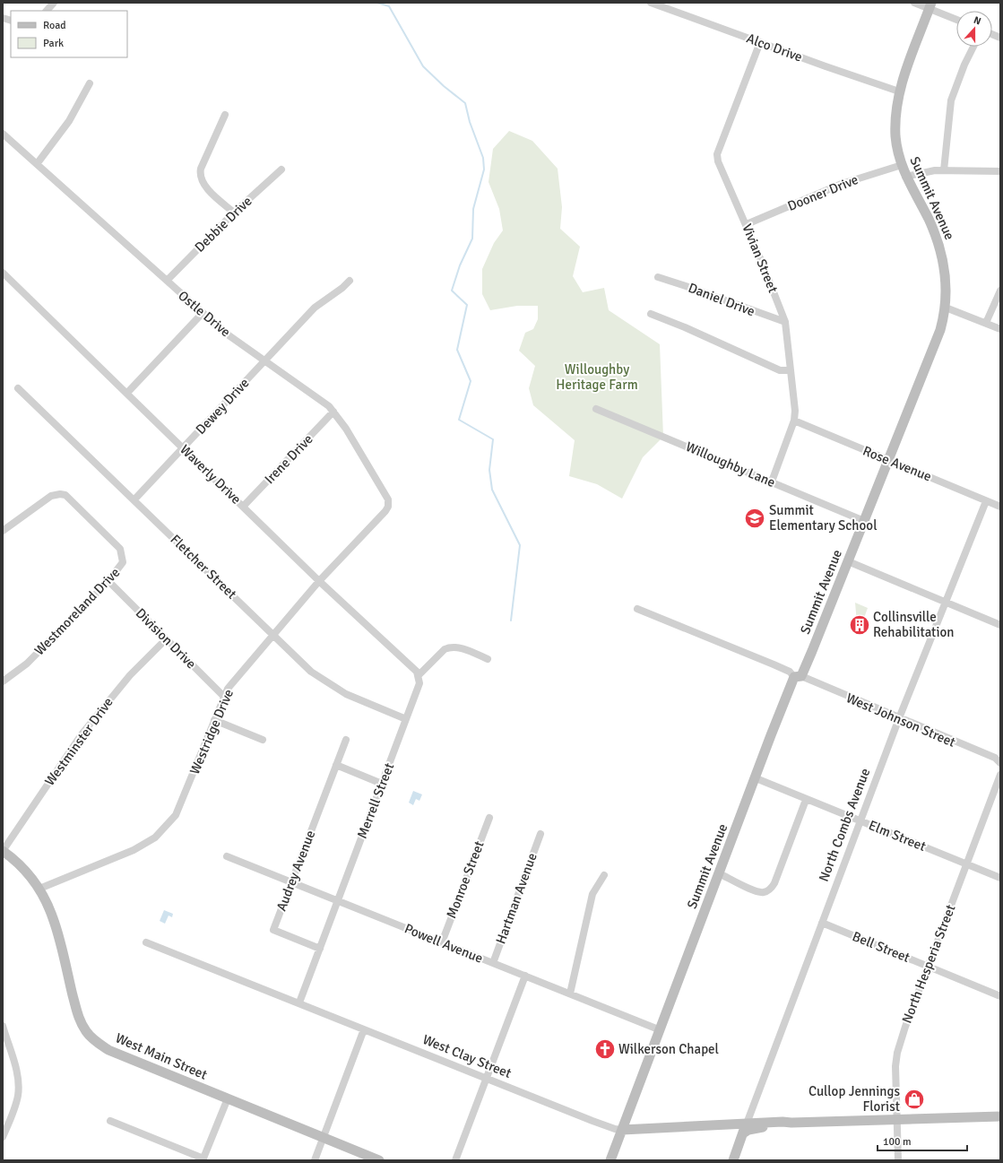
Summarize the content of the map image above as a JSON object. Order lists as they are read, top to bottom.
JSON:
{
  "streets": {
    "street": [
      "Alco Drive",
      "Dooner Drive",
      "Summit Avenue",
      "Debbie Drive",
      "Vivian Street",
      "Daniel Drive",
      "Ostle Drive",
      "Dewey Drive",
      "Irene Drive",
      "Rose Avenue",
      "Willoughby Lane",
      "Waverly Drive",
      "Fletcher Street",
      "Westmoreland Drive",
      "Division Drive",
      "West Johnson Street",
      "Westridge Drive",
      "Westminster Drive",
      "Merrell Street",
      "North Combs Avenue",
      "Elm Street",
      "Audrey Avenue",
      "Monroe Street",
      "Hartman Avenue",
      "Powell Avenue",
      "Bell Street",
      "North Hesperia Street",
      "West Main Street",
      "West Clay Street"
    ]
  },
  "crossings": [
    ["Alco Drive", "Summit Avenue"],
    ["Alco Drive", "Vivian Street"],
    ["Dooner Drive", "Summit Avenue"],
    ["Dooner Drive", "Vivian Street"],
    ["Summit Avenue", "Rose Avenue"],
    ["Summit Avenue", "Willoughby Lane"],
    ["Summit Avenue", "West Johnson Street"],
    ["Summit Avenue", "Elm Street"],
    ["Summit Avenue", "Powell Avenue"],
    ["Summit Avenue", "West Clay Street"],
    ["Debbie Drive", "Ostle Drive"],
    ["Vivian Street", "Daniel Drive"],
    ["Vivian Street", "Rose Avenue"],
    ["Vivian Street", "Willoughby Lane"],
    ["Ostle Drive", "Dewey Drive"],
    ["Ostle Drive", "Irene Drive"],
    ["Ostle Drive", "Westridge Drive"],
    ["Dewey Drive", "Waverly Drive"],
    ["Dewey Drive", "Fletcher Street"],
    ["Irene Drive", "Waverly Drive"],
    ["Rose Avenue", "North Combs Avenue"],
    ["Waverly Drive", "Westridge Drive"],
    ["Waverly Drive", "Merrell Street"],
    ["Fletcher Street", "Westridge Drive"],
    ["Fletcher Street", "Merrell Street"],
    ["Westmoreland Drive", "Division Drive"],
    ["Division Drive", "Westridge Drive"],
    ["Division Drive", "Westminster Drive"],
    ["West Johnson Street", "North Combs Avenue"],
    ["Westridge Drive", "West Main Street"],
    ["Westminster Drive", "West Main Street"],
    ["Merrell Street", "Audrey Avenue"],
    ["Merrell Street", "Powell Avenue"],
    ["Merrell Street", "West Clay Street"],
    ["North Combs Avenue", "Elm Street"],
    ["North Combs Avenue", "Bell Street"],
    ["North Combs Avenue", "West Clay Street"],
    ["Elm Street", "North Hesperia Street"],
    ["Audrey Avenue", "Powell Avenue"],
    ["Monroe Street", "Powell Avenue"],
    ["Hartman Avenue", "Powell Avenue"],
    ["Bell Street", "North Hesperia Street"],
    ["North Hesperia Street", "West Clay Street"]
  ],
  "parks": ["Willoughby Heritage Farm"],
  "places": {
    "school or university": ["Summit Elementary School"],
    "building": ["Collinsville Rehabilitation"],
    "church": ["Wilkerson Chapel"],
    "shop": ["Cullop Jennings Florist"]
  },
  "legend": ["Road", "Park"],
  "scale_bar": "100 m",
  "north": "top"
}
